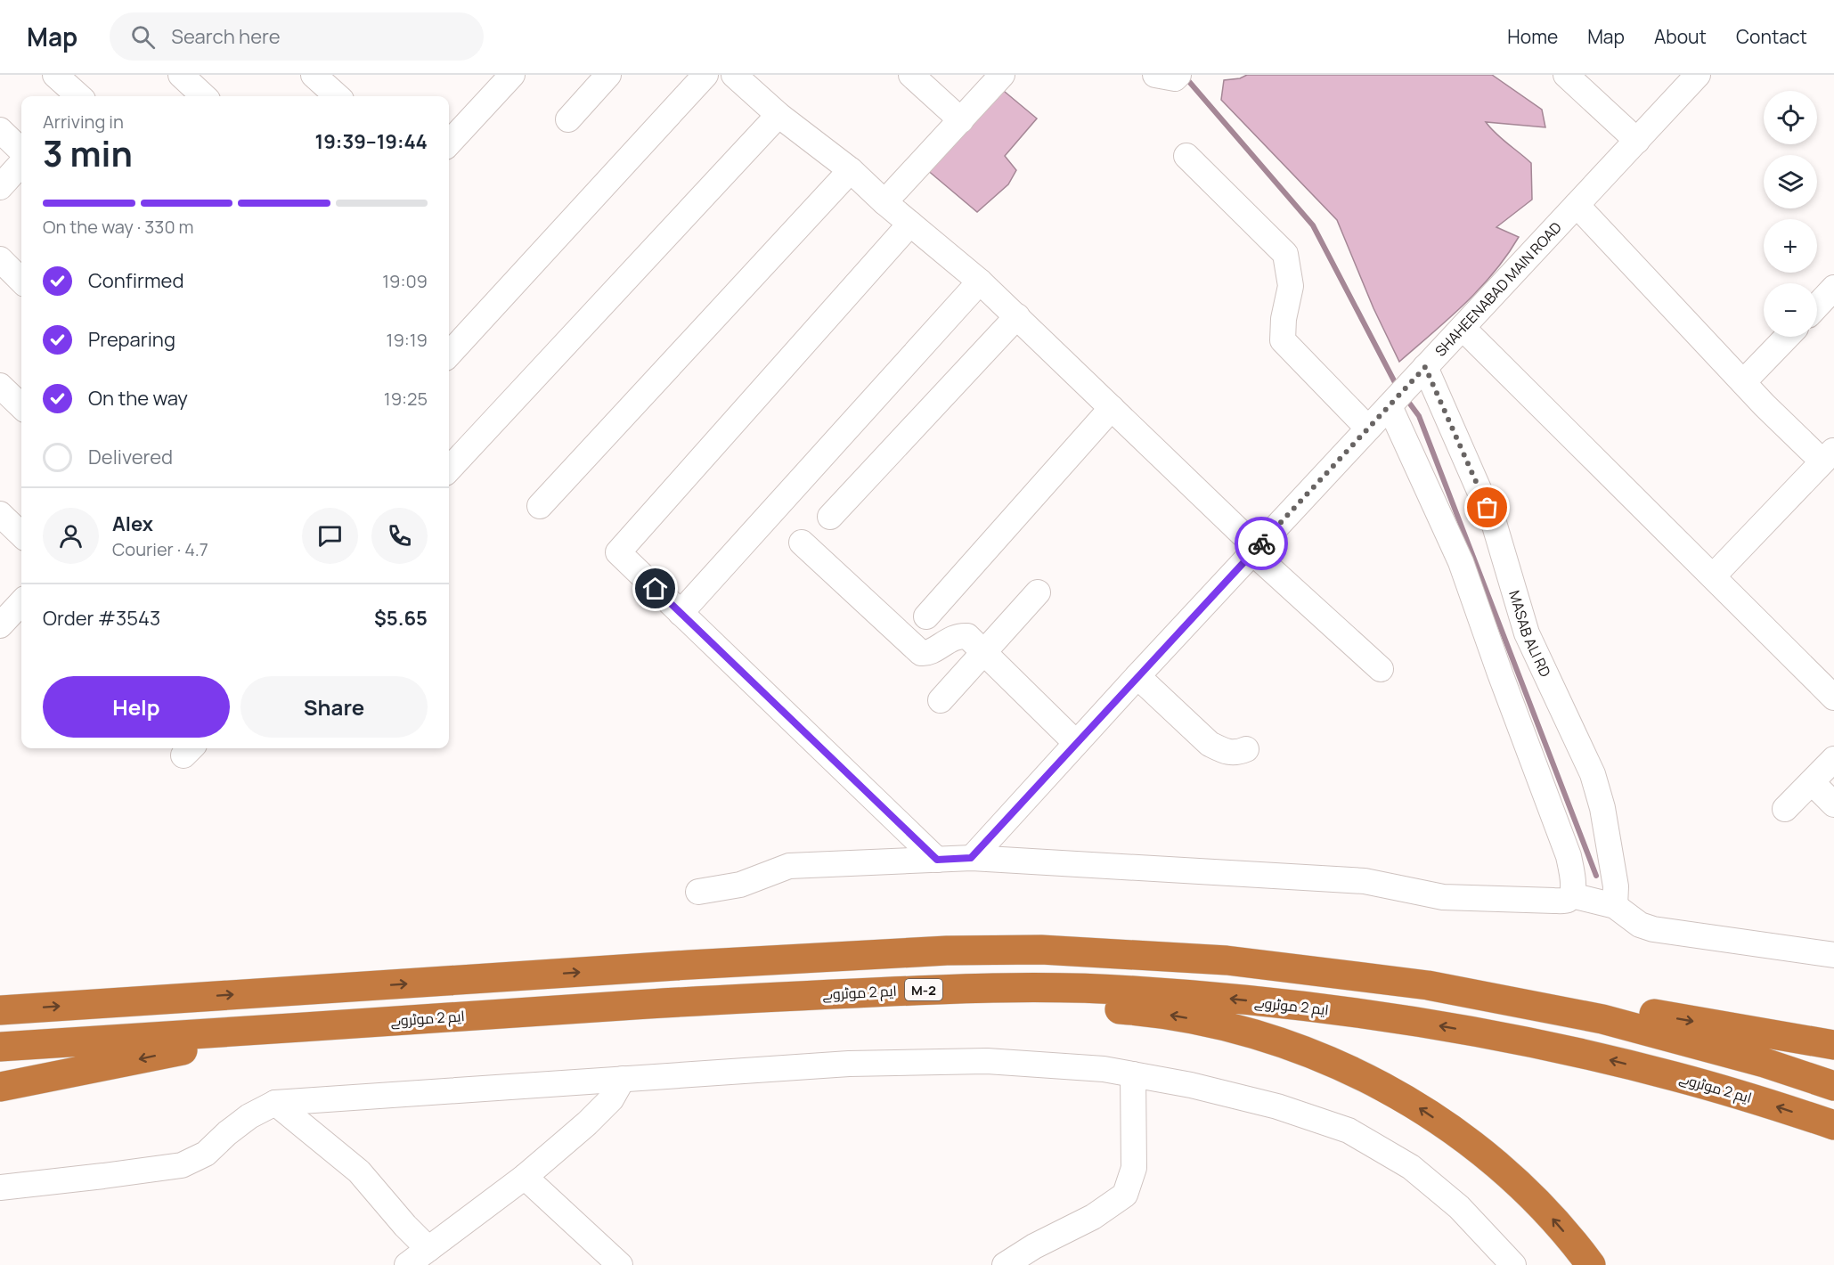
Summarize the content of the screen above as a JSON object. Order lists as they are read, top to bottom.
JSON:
{
  "streets": {
    "highway": ["M-2", "ایم 2 موٹروے"],
    "street": ["SHAHEENABAD MAIN ROAD", "MASAB ALI RD"]
  },
  "crossings": [
    ["SHAHEENABAD MAIN ROAD", "MASAB ALI RD"]
  ],
  "page": {
    "header": "Map",
    "search": "Search here",
    "nav": [
      "Home",
      "Map",
      "About",
      "Contact"
    ],
    "map_buttons": ["+", "−"],
    "heading": ["3 min", "Arriving in", "19:39–19:44"],
    "panel": [
      "Alex",
      "Courier · 4.7",
      "Order #3543",
      "$5.65"
    ],
    "bar": "On the way · 330 m",
    "list": [
      ["Confirmed", "19:09"],
      ["Preparing", "19:19"],
      ["On the way", "19:25"],
      "Delivered"
    ],
    "buttons": ["Help", "Share"]
  }
}
